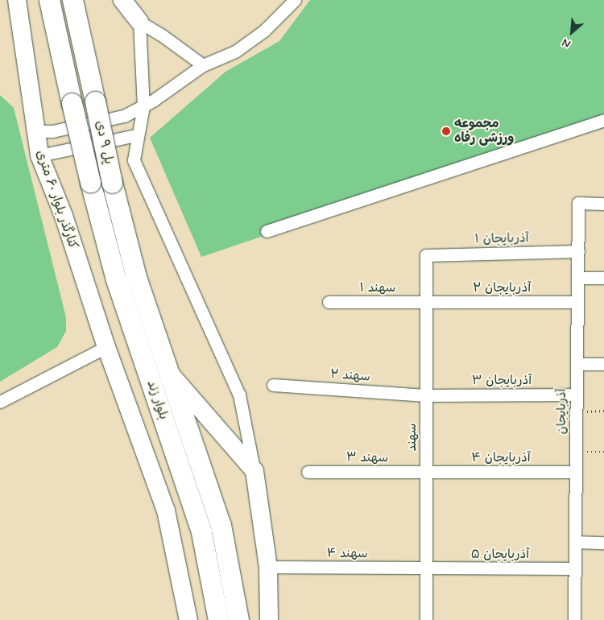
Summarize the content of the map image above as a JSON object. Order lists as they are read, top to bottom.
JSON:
{
  "streets": {
    "main road": ["پل ۹ دی", "کنارگذر بلوار ۶۰ متری", "بلوار زند"],
    "street": [
      "آذربایجان ۱",
      "سهند ۱",
      "آذربایجان ۲",
      "سهند ۲",
      "آذربایجان ۳",
      "آذربایجان",
      "سهند",
      "سهند ۳",
      "آذربایجان ۴",
      "سهند ۴",
      "آذربایجان ۵"
    ]
  },
  "crossings": [
    ["پل ۹ دی", "بلوار زند"],
    ["آذربایجان ۱", "آذربایجان"],
    ["آذربایجان ۱", "سهند"],
    ["سهند ۱", "آذربایجان ۲"],
    ["سهند ۱", "سهند"],
    ["آذربایجان ۲", "آذربایجان"],
    ["آذربایجان ۲", "سهند"],
    ["سهند ۲", "آذربایجان ۳"],
    ["سهند ۲", "سهند"],
    ["آذربایجان ۳", "آذربایجان"],
    ["آذربایجان ۳", "سهند"],
    ["آذربایجان", "آذربایجان ۴"],
    ["آذربایجان", "آذربایجان ۵"],
    ["سهند", "سهند ۳"],
    ["سهند", "آذربایجان ۴"],
    ["سهند", "سهند ۴"],
    ["سهند", "آذربایجان ۵"],
    ["سهند ۳", "آذربایجان ۴"],
    ["سهند ۴", "آذربایجان ۵"]
  ],
  "places": ["مجموعه ورزشی رفاه"],
  "north": "bottom left"
}
